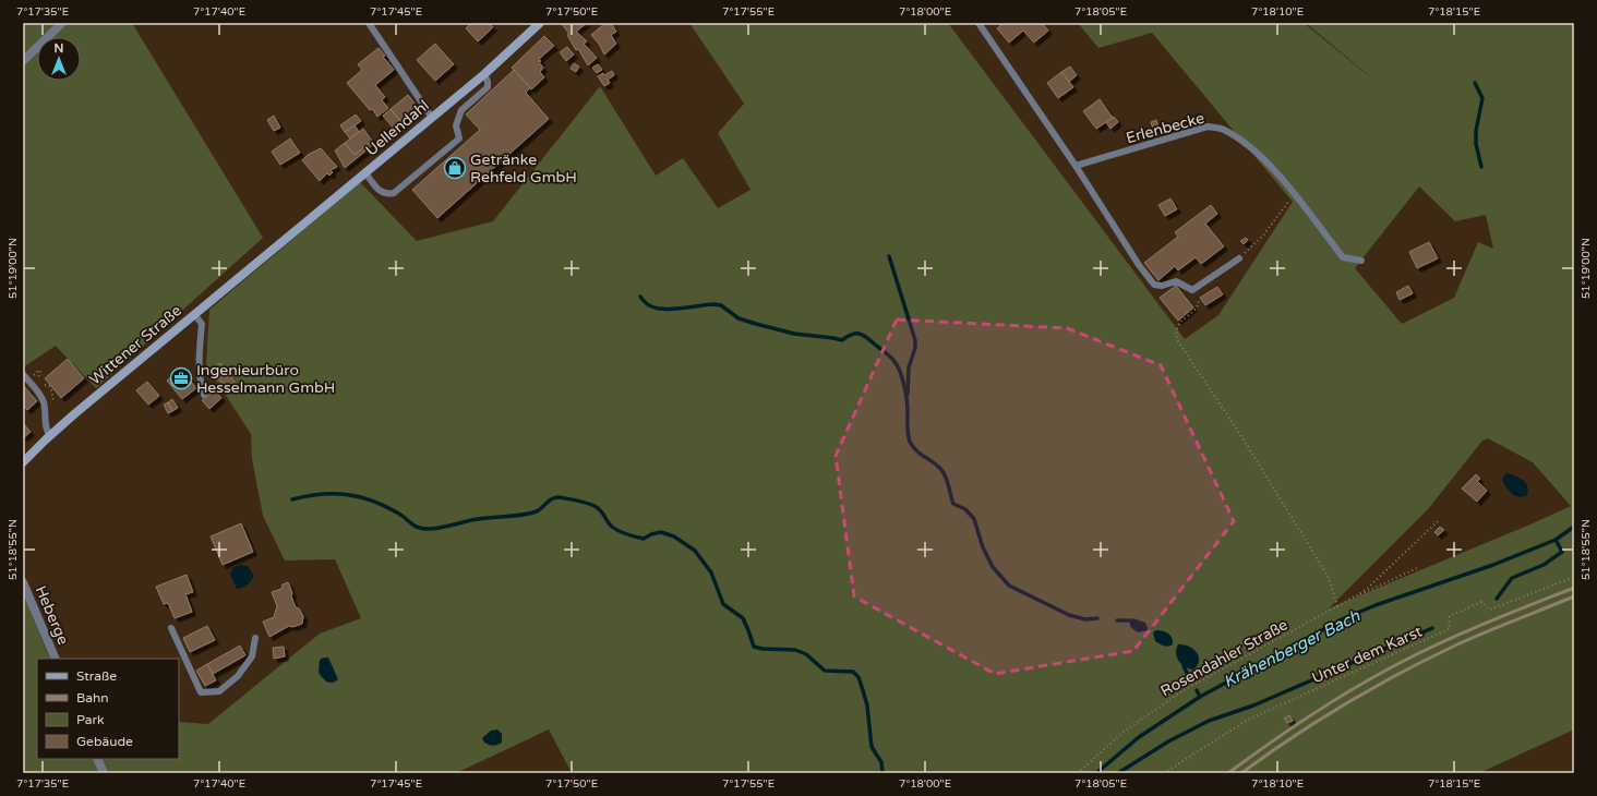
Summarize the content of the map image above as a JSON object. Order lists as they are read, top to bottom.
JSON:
{
  "streets": {
    "main road": ["Uellendahl", "Wittener Straße"],
    "street": ["Heberge"],
    "lane": ["Erlenbecke"],
    "path": ["Unter dem Karst", "Rosendahler Straße"]
  },
  "crossings": [
    ["Uellendahl", "Wittener Straße"]
  ],
  "water": ["Krähenberger Bach"],
  "places": {
    "shop": ["Getränke Rehfeld GmbH"],
    "office": ["Ingenieurbüro Hesselmann GmbH"]
  },
  "legend": [
    "Straße",
    "Bahn",
    "Park",
    "Gebäude"
  ],
  "north": "top",
  "coordinates": [
    "7°17'35\"E",
    "7°17'40\"E",
    "7°17'45\"E",
    "7°17'50\"E",
    "7°17'55\"E",
    "7°18'00\"E",
    "7°18'05\"E",
    "7°18'10\"E",
    "7°18'15\"E",
    "51°19'00\"N",
    "51°18'55\"N"
  ]
}
